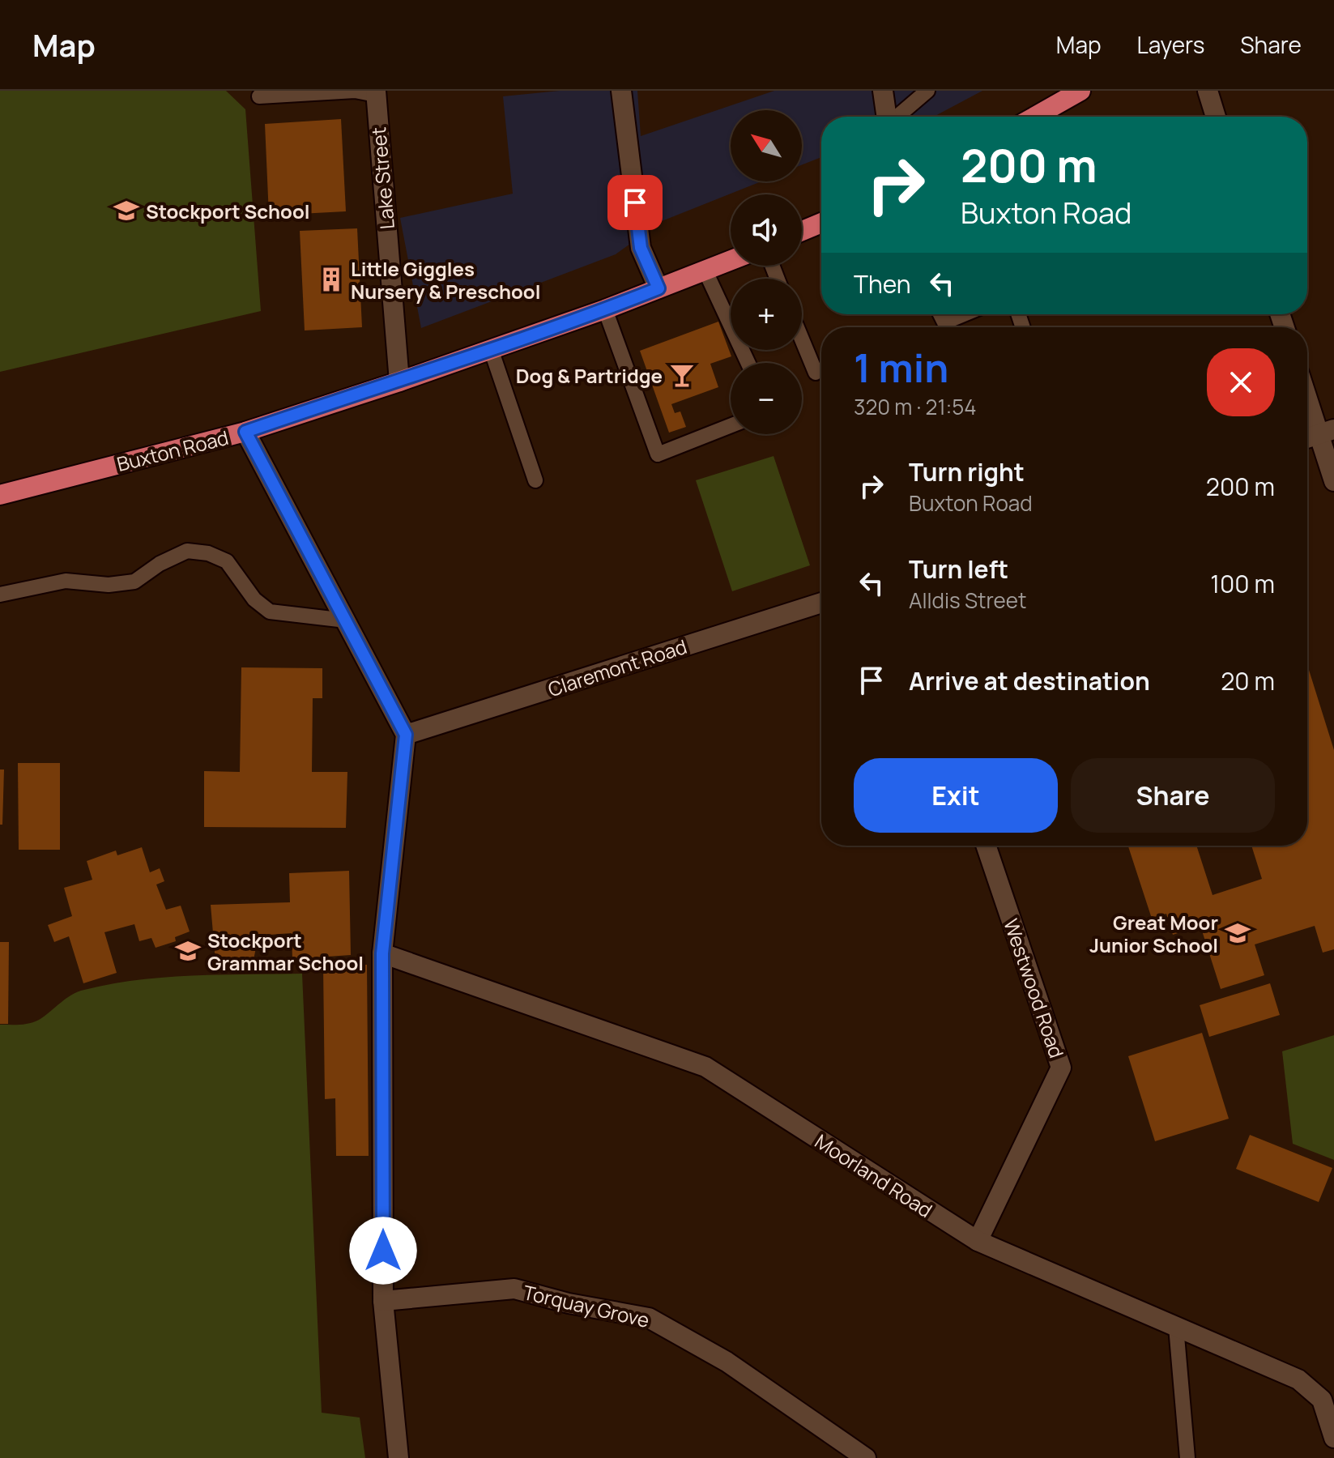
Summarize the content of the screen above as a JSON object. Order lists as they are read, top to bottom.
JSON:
{
  "streets": {
    "highway": ["Buxton Road"],
    "street": [
      "Lake Street",
      "Claremont Road",
      "Westwood Road",
      "Moorland Road",
      "Torquay Grove"
    ]
  },
  "crossings": [
    ["Lake Street", "Buxton Road"],
    ["Westwood Road", "Moorland Road"]
  ],
  "places": {
    "school or university": ["Stockport School", "Great Moor Junior School", "Stockport Grammar School"],
    "building": ["Little Giggles Nursery & Preschool"],
    "bar": ["Dog & Partridge"]
  },
  "north": "top left",
  "page": {
    "header": "Map",
    "nav": ["Map", "Layers", "Share"],
    "map_buttons": ["+", "−"],
    "turn": ["200 m", "Buxton Road"],
    "then": "Then",
    "heading": ["1 min", "320 m · 21:54"],
    "list": [
      {
        "name": "Turn right",
        "note": "Buxton Road",
        "value": "200 m"
      },
      {
        "name": "Turn left",
        "note": "Alldis Street",
        "value": "100 m"
      },
      {
        "name": "Arrive at destination",
        "value": "20 m"
      }
    ],
    "buttons": ["Exit", "Share"]
  }
}
